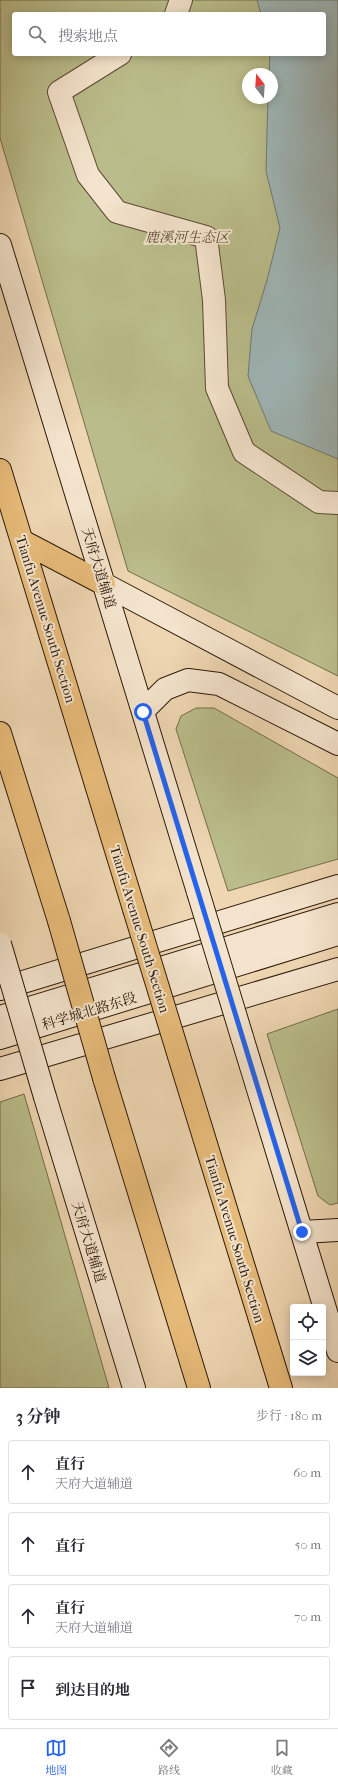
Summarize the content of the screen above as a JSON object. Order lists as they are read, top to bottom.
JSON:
{
  "streets": {
    "highway": ["Tianfu Avenue South Section"],
    "street": ["天府大道辅道", "科学城北路东段"]
  },
  "parks": ["鹿溪河生态区"],
  "north": "top",
  "page": {
    "search": "搜索地点",
    "heading": ["3 分钟", "步行 · 180 m"],
    "list": [
      ["直行", "天府大道辅道", "60 m"],
      ["直行", "50 m"],
      ["直行", "天府大道辅道", "70 m"],
      "到达目的地"
    ],
    "nav": ["地图", "路线", "收藏"]
  }
}
